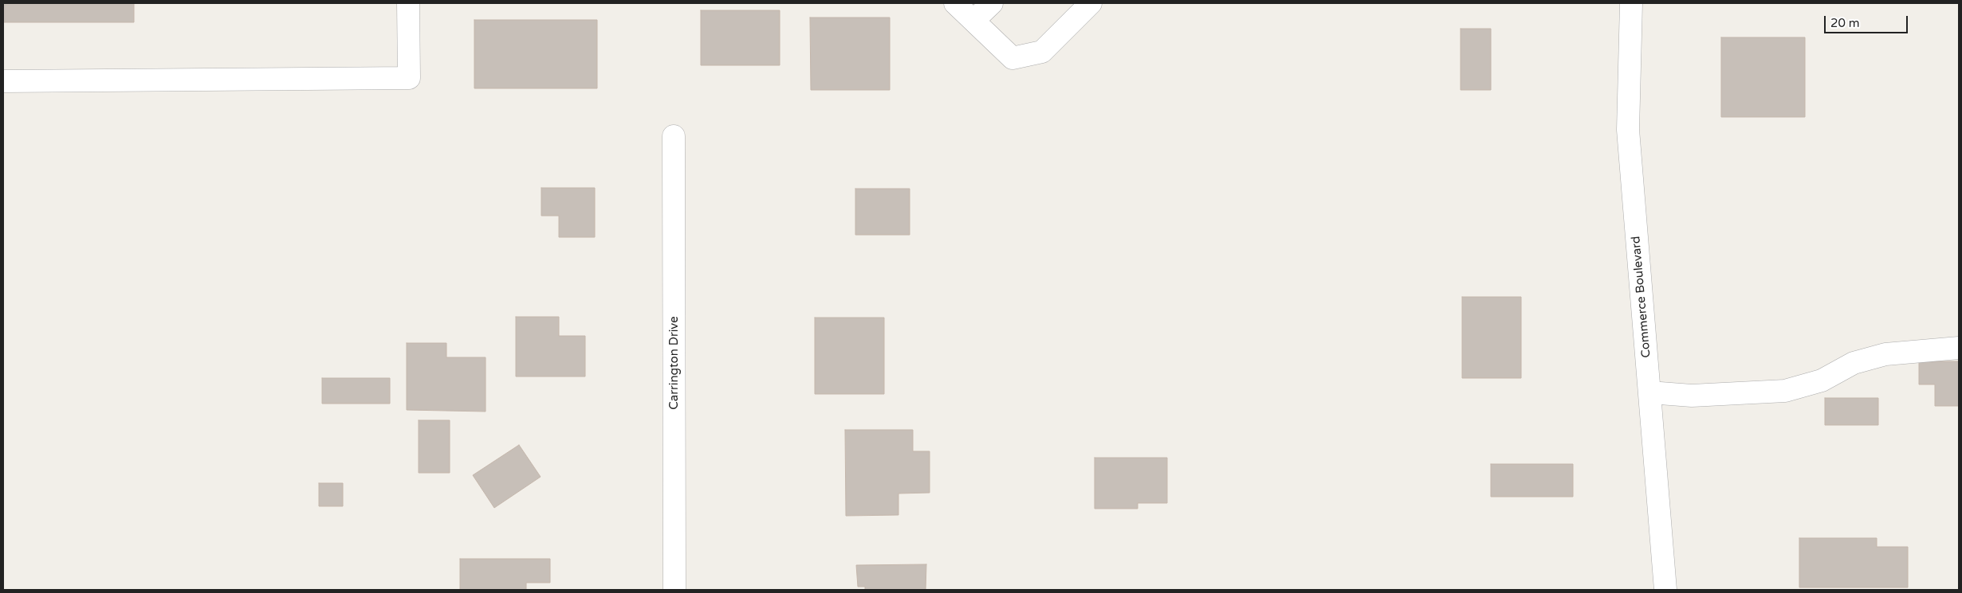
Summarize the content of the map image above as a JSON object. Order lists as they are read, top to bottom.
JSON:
{
  "streets": {
    "street": ["Commerce Boulevard", "Carrington Drive"]
  },
  "scale_bar": "20 m"
}
